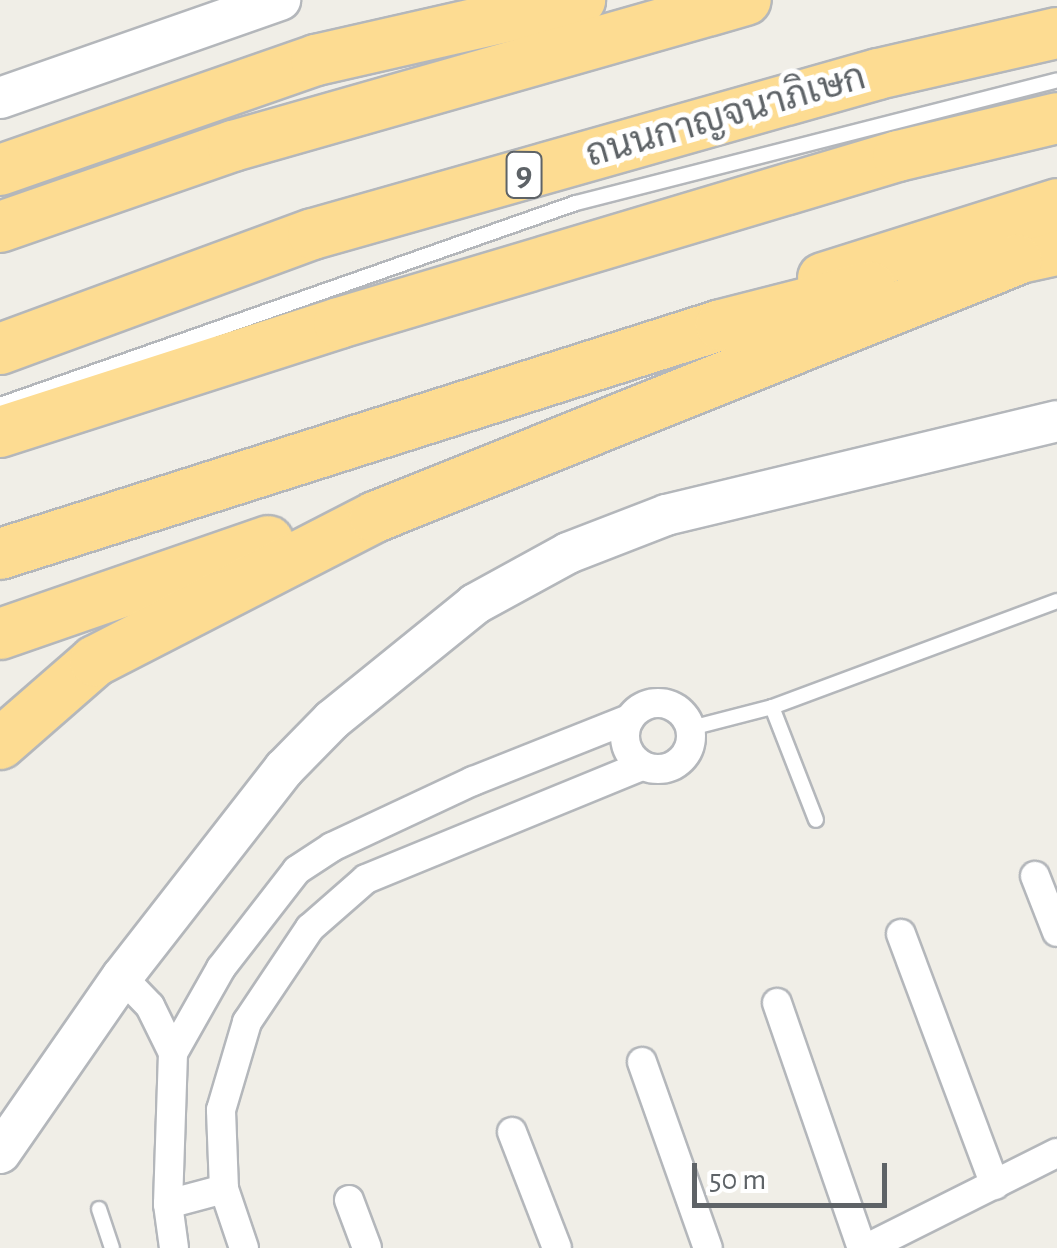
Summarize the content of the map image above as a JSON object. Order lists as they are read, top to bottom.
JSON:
{
  "streets": {
    "highway": ["ถนนกาญจนาภิเษก", "9"]
  },
  "scale_bar": "50 m"
}
